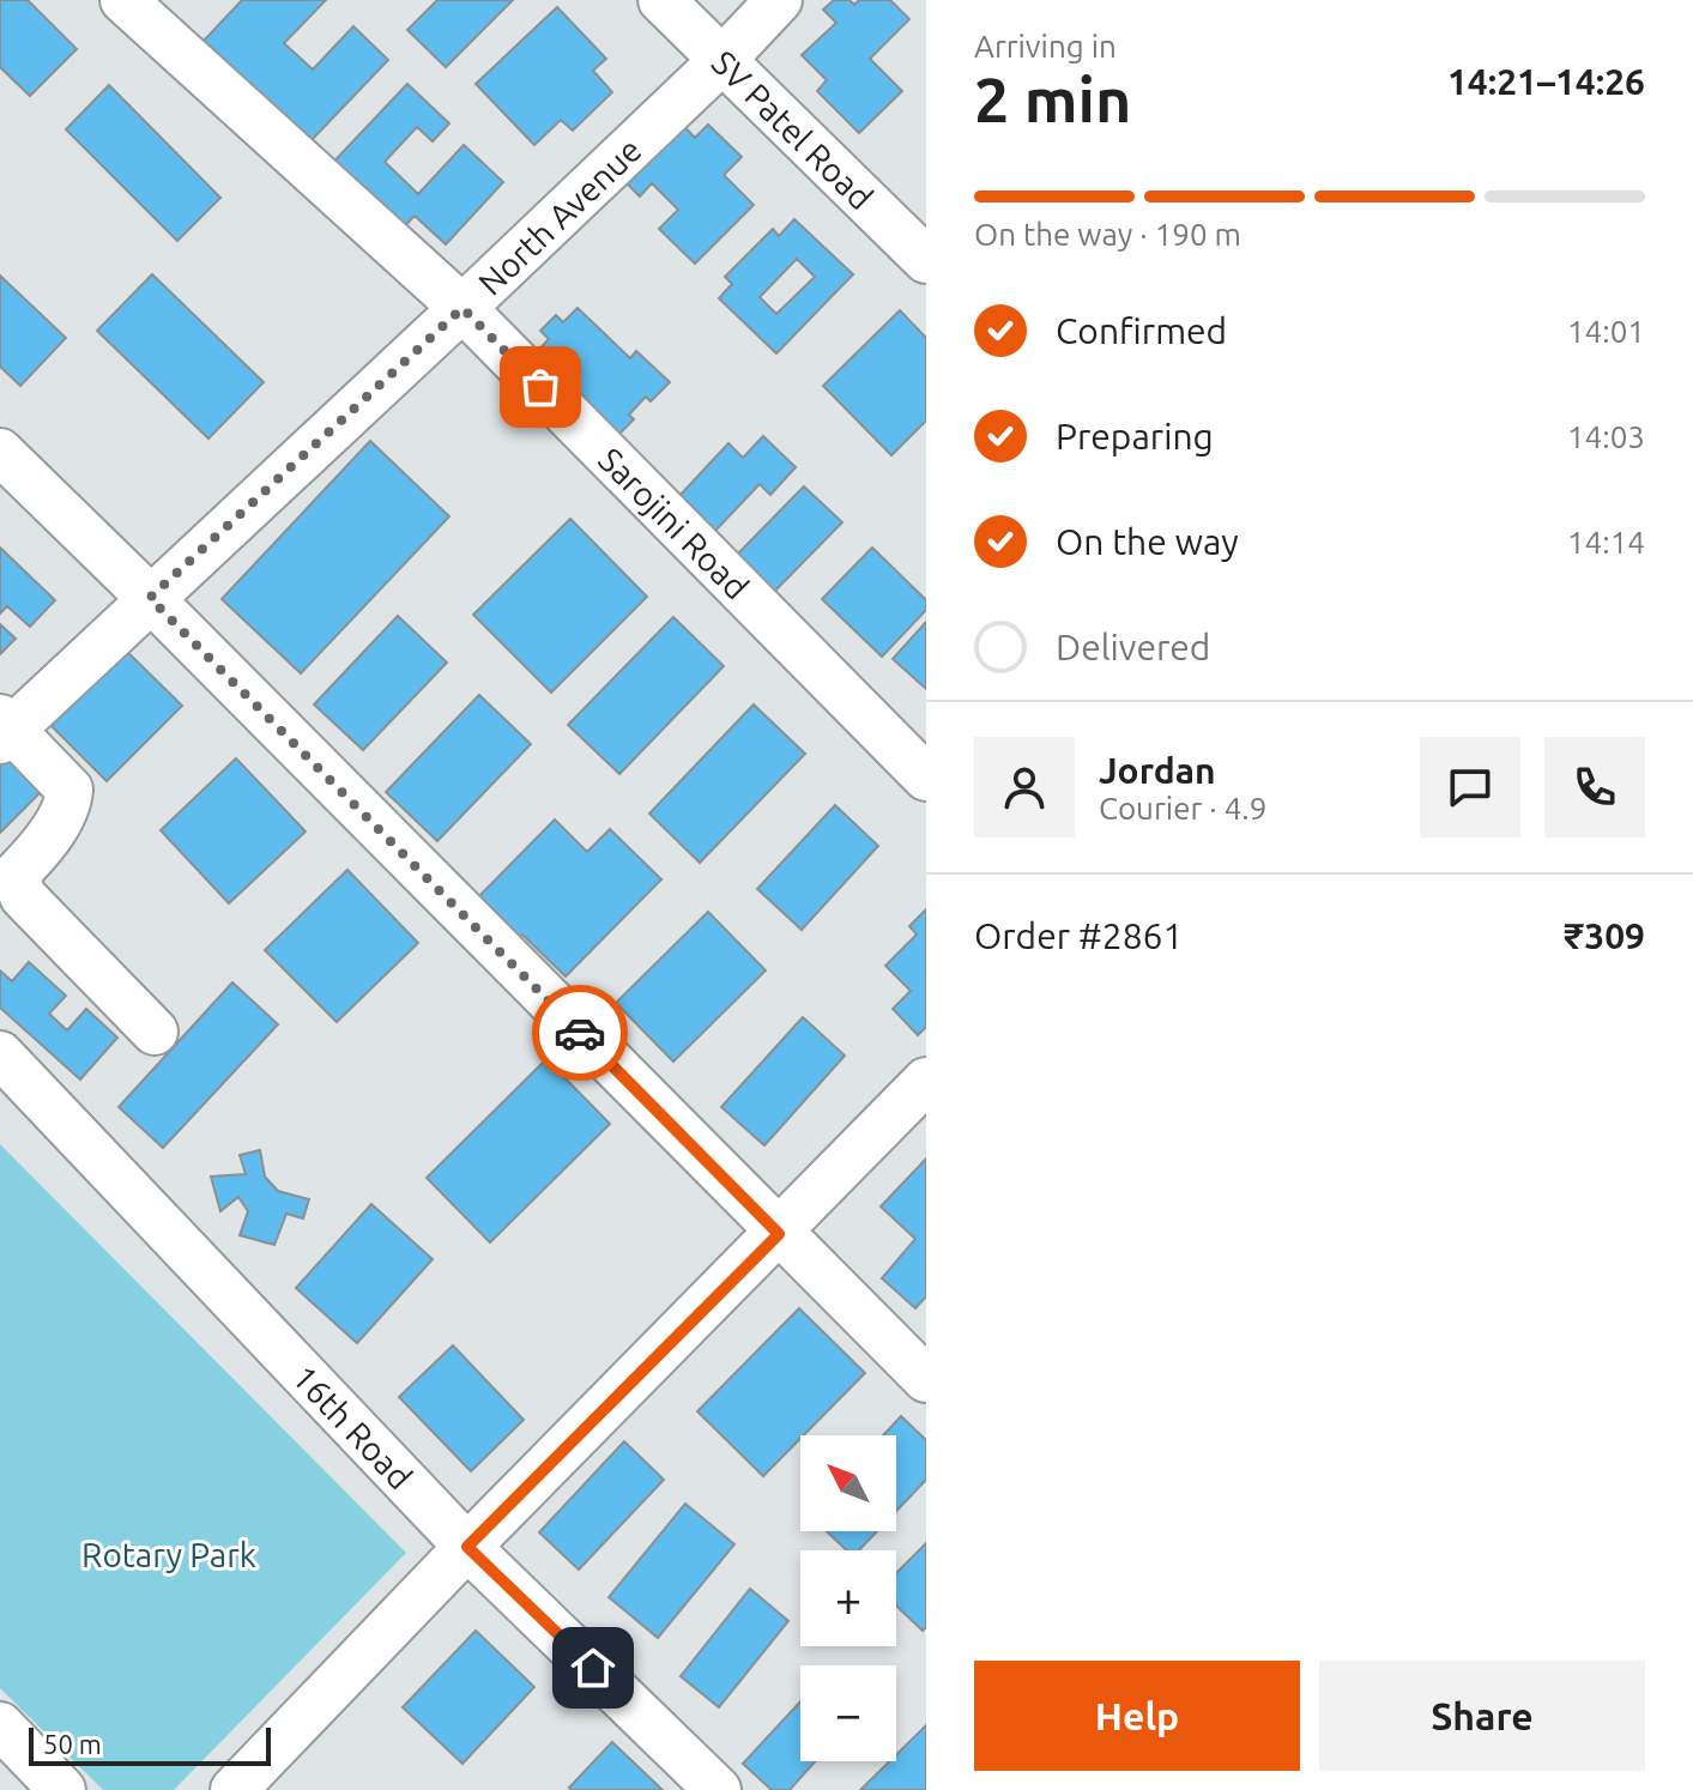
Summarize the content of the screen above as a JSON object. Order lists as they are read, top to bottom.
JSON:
{
  "streets": {
    "street": [
      "SV Patel Road",
      "North Avenue",
      "Sarojini Road",
      "16th Road"
    ]
  },
  "crossings": [
    ["SV Patel Road", "North Avenue"],
    ["North Avenue", "Sarojini Road"]
  ],
  "parks": ["Rotary Park"],
  "scale_bar": "50 m",
  "north": "top left",
  "page": {
    "heading": ["2 min", "Arriving in", "14:21–14:26"],
    "panel": [
      "Jordan",
      "Courier · 4.9",
      "Order #2861",
      "₹309"
    ],
    "bar": "On the way · 190 m",
    "list": [
      ["Confirmed", "14:01"],
      ["Preparing", "14:03"],
      ["On the way", "14:14"],
      "Delivered"
    ],
    "map_buttons": ["+", "−"],
    "buttons": ["Help", "Share"],
    "scale": "50 m"
  }
}
